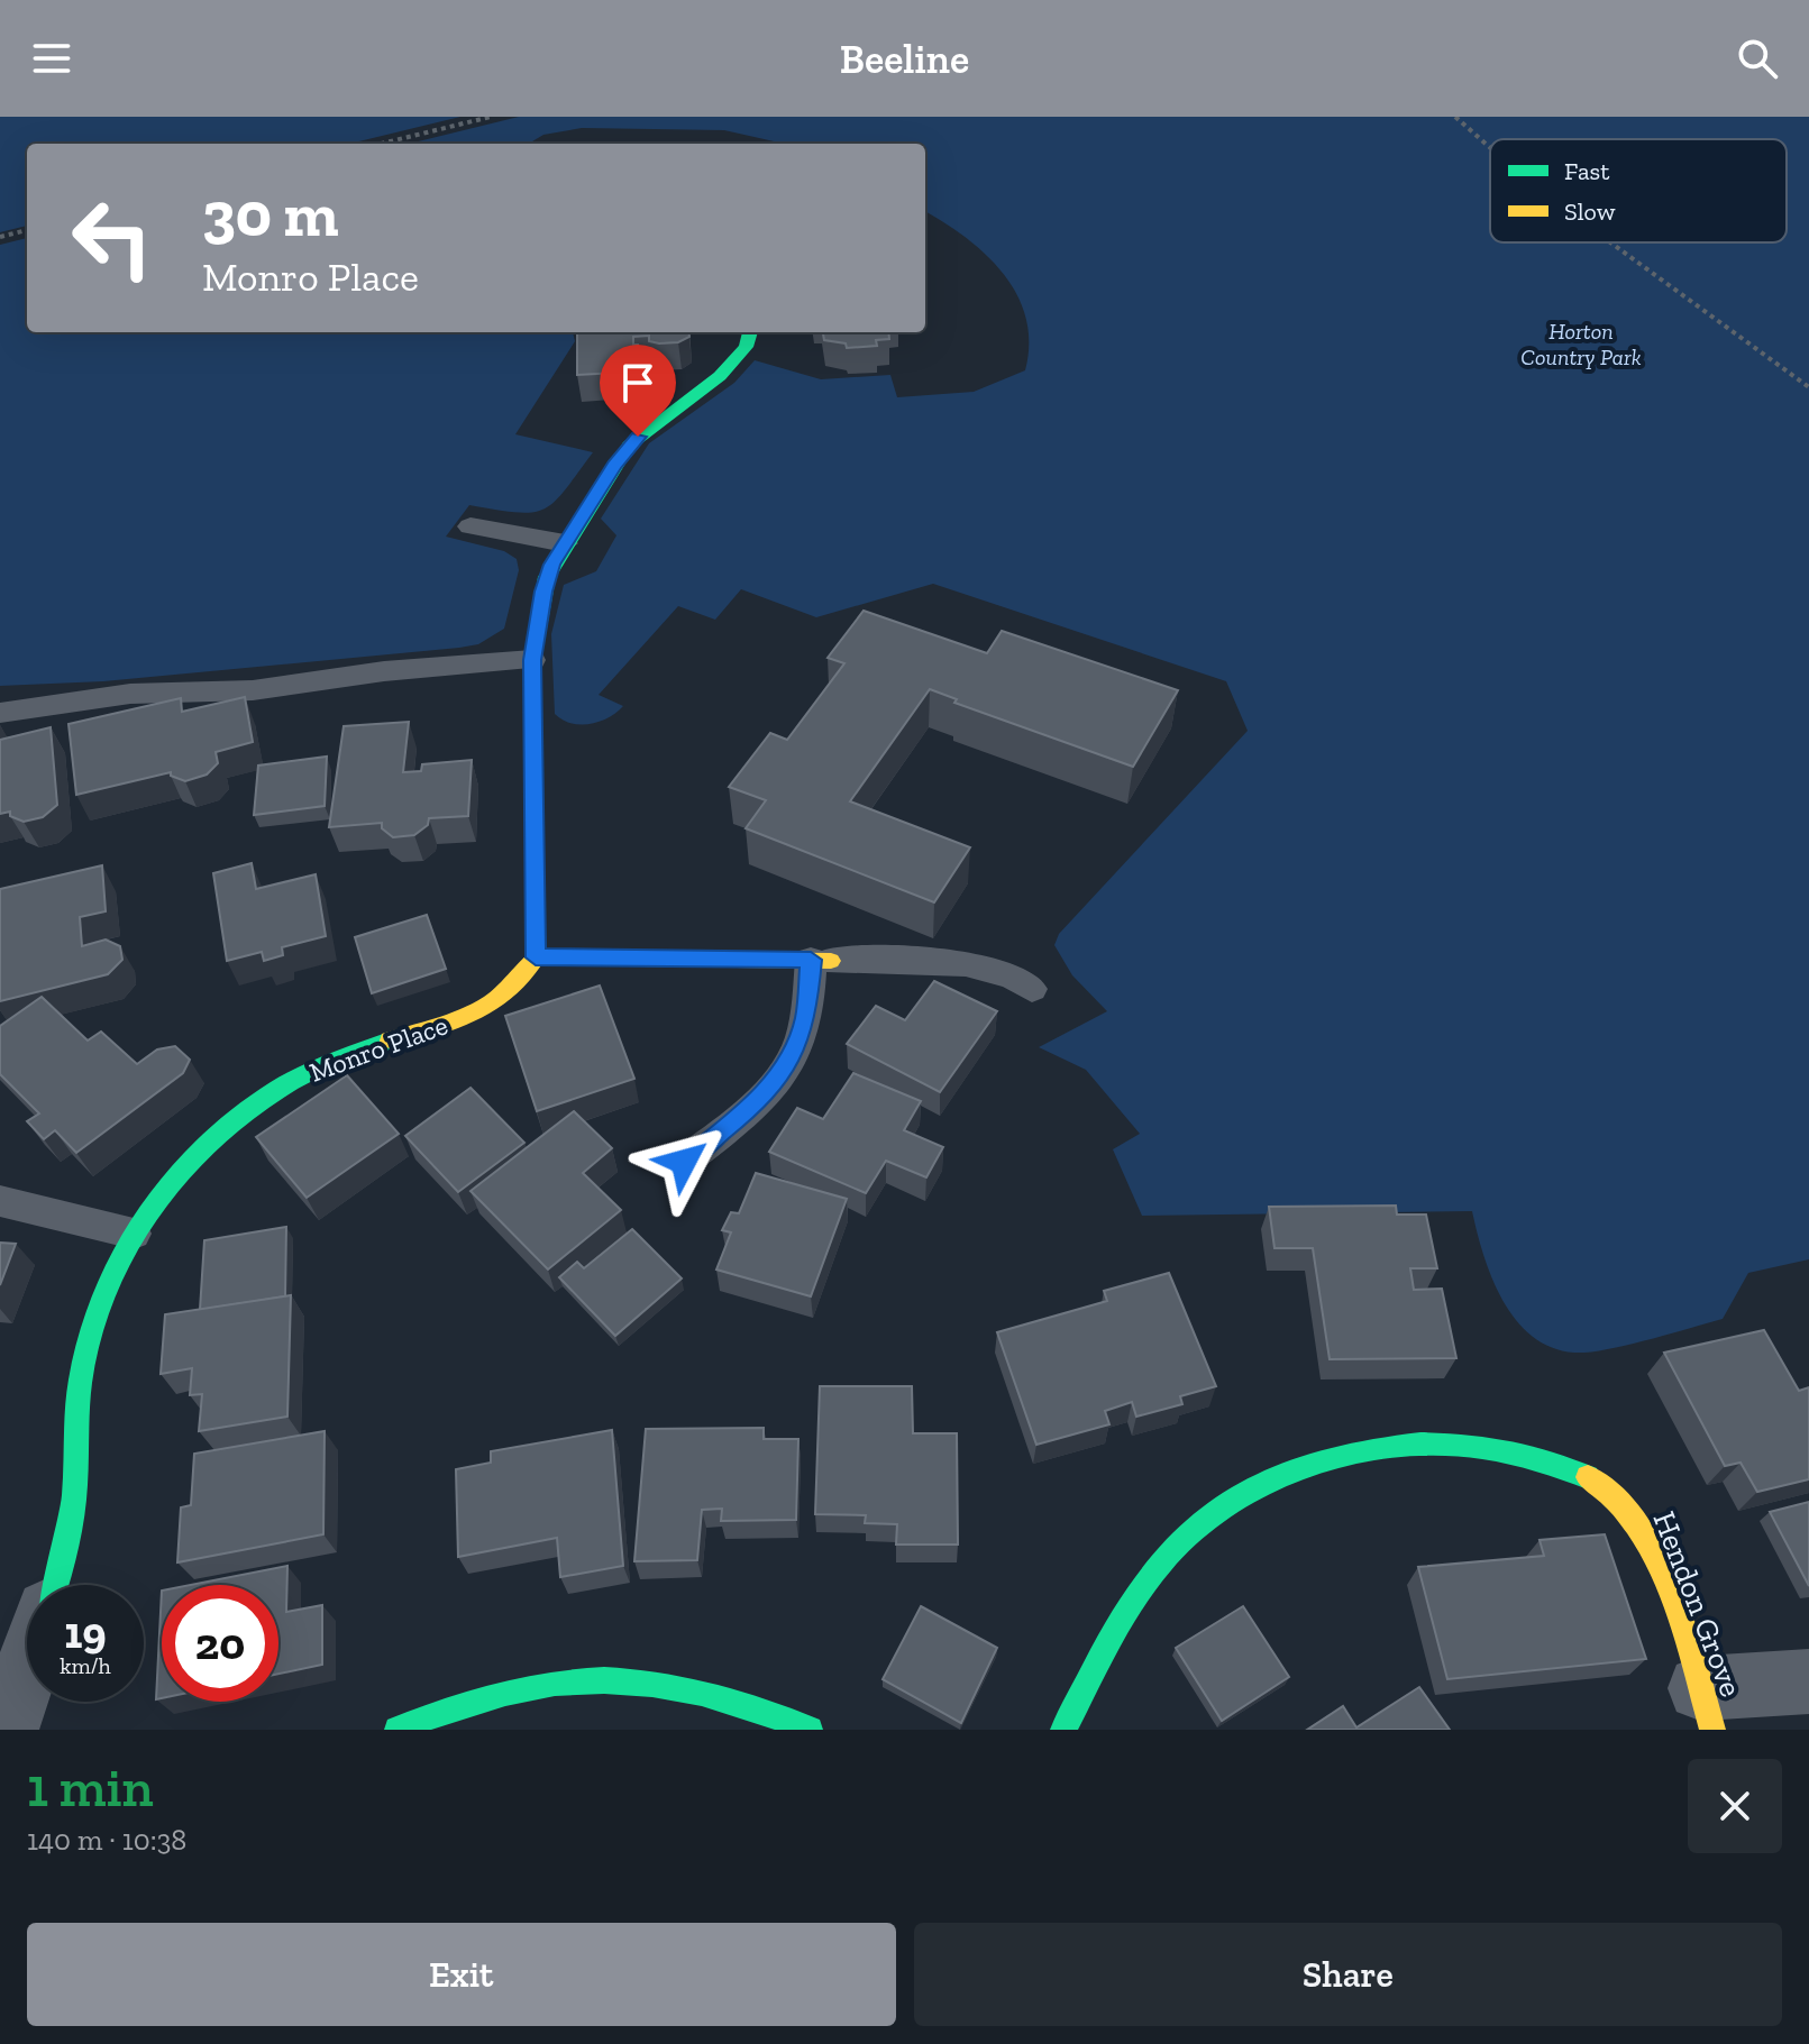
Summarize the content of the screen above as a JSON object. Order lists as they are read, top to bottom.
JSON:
{
  "streets": {
    "street": ["Monro Place", "Hendon Grove"]
  },
  "parks": ["Horton Country Park"],
  "legend": ["Fast", "Slow"],
  "page": {
    "header": "Beeline",
    "turn": ["30 m", "Monro Place"],
    "speed": "19 km/h",
    "limit": "20",
    "heading": ["1 min", "140 m · 10:38"],
    "buttons": ["Exit", "Share"]
  }
}
